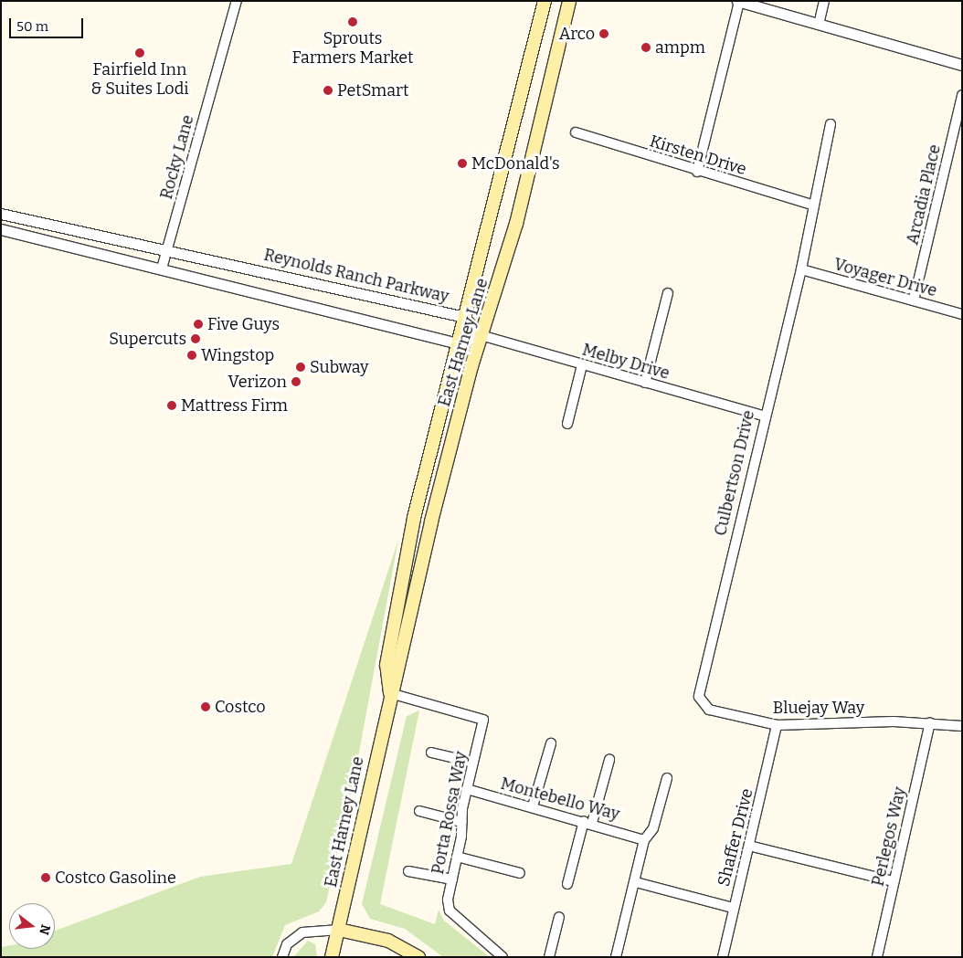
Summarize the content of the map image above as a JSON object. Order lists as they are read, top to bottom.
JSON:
{
  "streets": {
    "main road": ["East Harney Lane"],
    "street": [
      "Kirsten Drive",
      "Rocky Lane",
      "Arcadia Place",
      "Reynolds Ranch Parkway",
      "Voyager Drive",
      "Melby Drive",
      "Culbertson Drive",
      "Bluejay Way",
      "Montebello Way",
      "Porta Rossa Way",
      "Perlegos Way",
      "Shaffer Drive"
    ]
  },
  "crossings": [
    ["Kirsten Drive", "Culbertson Drive"],
    ["Rocky Lane", "Reynolds Ranch Parkway"],
    ["Arcadia Place", "Voyager Drive"],
    ["Reynolds Ranch Parkway", "East Harney Lane"],
    ["Reynolds Ranch Parkway", "Melby Drive"],
    ["Voyager Drive", "Culbertson Drive"],
    ["East Harney Lane", "Melby Drive"],
    ["East Harney Lane", "Porta Rossa Way"],
    ["Melby Drive", "Culbertson Drive"],
    ["Culbertson Drive", "Bluejay Way"],
    ["Bluejay Way", "Perlegos Way"],
    ["Bluejay Way", "Shaffer Drive"],
    ["Montebello Way", "Porta Rossa Way"]
  ],
  "places": [
    "Sprouts Farmers Market",
    "Arco",
    "ampm",
    "Fairfield Inn & Suites Lodi",
    "PetSmart",
    "McDonald's",
    "Five Guys",
    "Supercuts",
    "Wingstop",
    "Subway",
    "Verizon",
    "Mattress Firm",
    "Costco",
    "Costco Gasoline"
  ],
  "scale_bar": "50 m",
  "north": "right"
}
